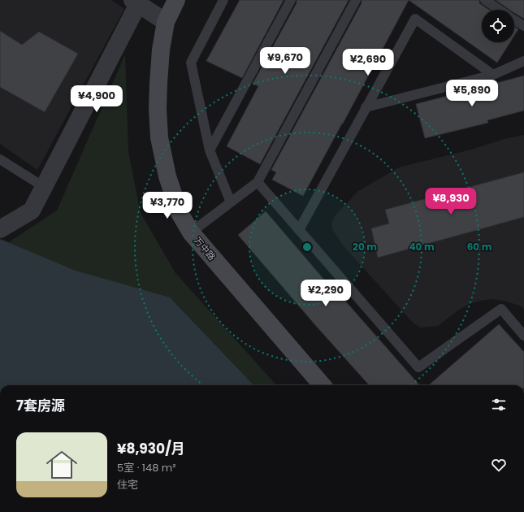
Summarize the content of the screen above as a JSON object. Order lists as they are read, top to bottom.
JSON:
{
  "streets": {
    "street": ["万中路"]
  },
  "page": {
    "price": [
      "¥9,670",
      "¥2,690",
      "¥5,890",
      "¥4,900",
      "¥8,930",
      "¥3,770",
      "¥2,290"
    ],
    "heading": "7套房源",
    "list": [
      {
        "name": "¥8,930/月",
        "note": "5室 · 148 m² · 住宅"
      }
    ]
  },
  "rings": ["20 m", "40 m", "60 m"]
}
